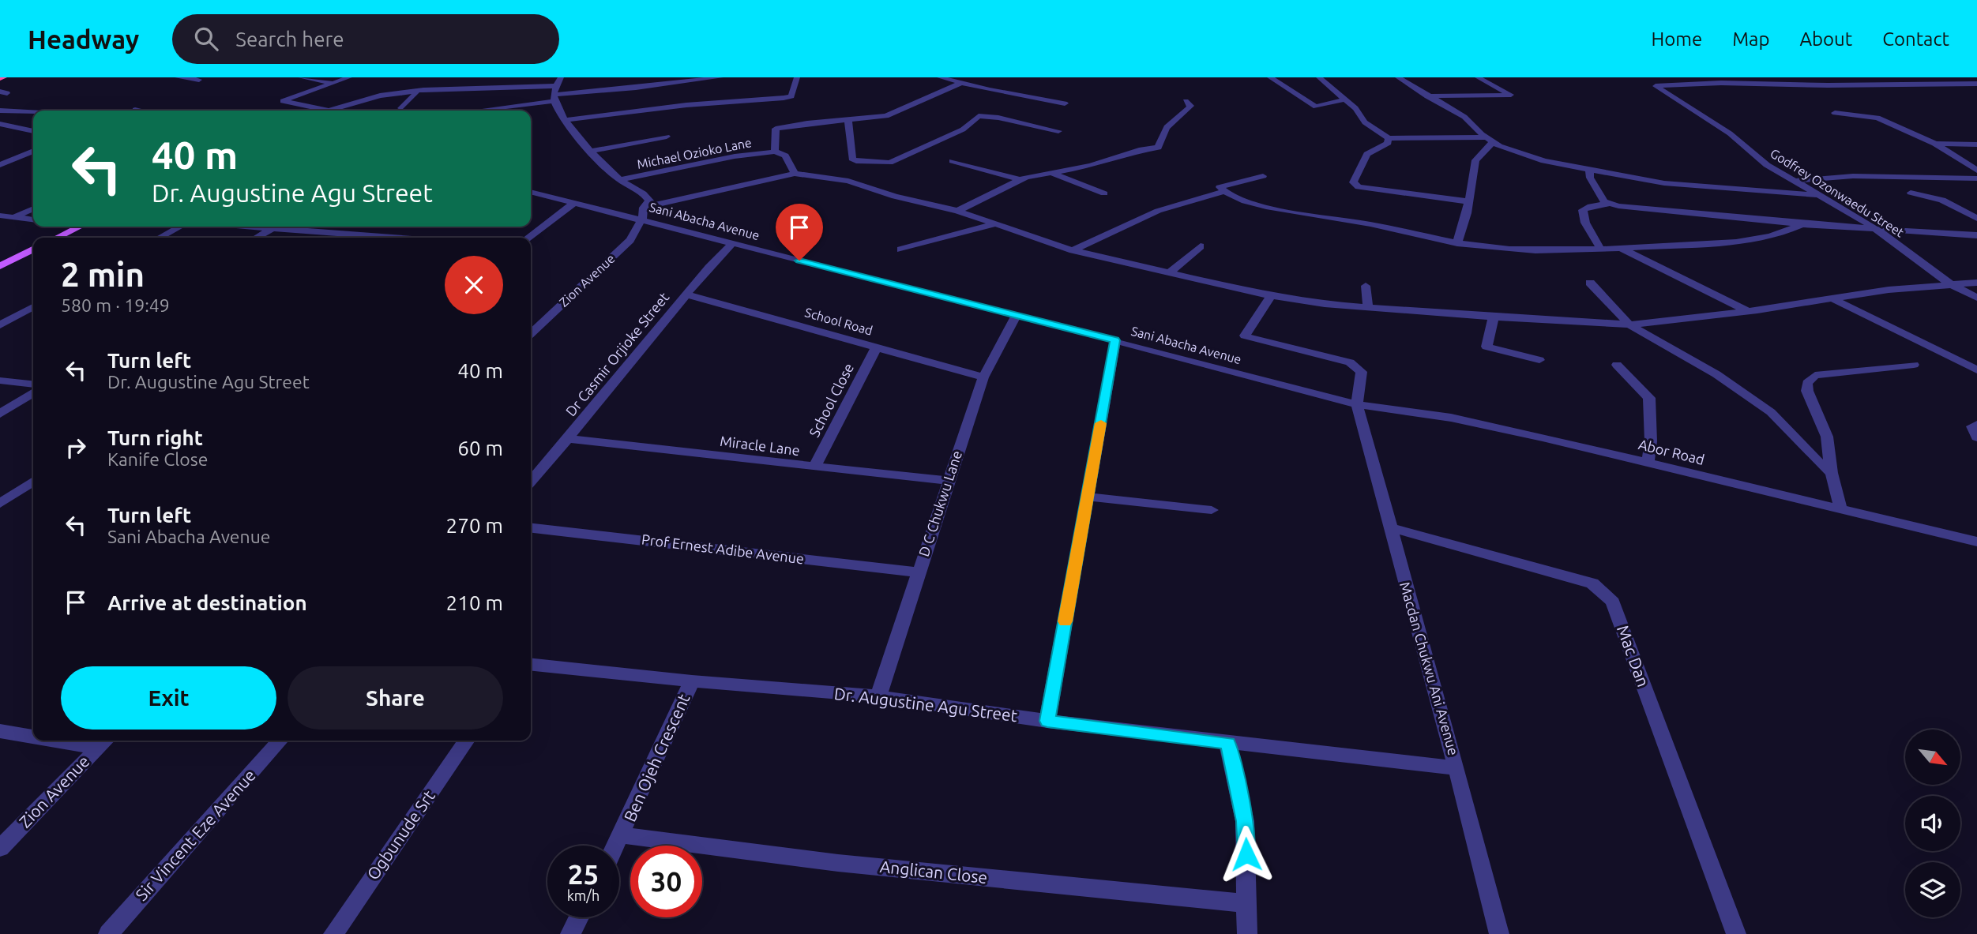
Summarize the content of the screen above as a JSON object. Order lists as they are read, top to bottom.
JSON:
{
  "streets": {
    "street": [
      "Michael Ozioko Lane",
      "Godfrey Ozonwaedu Street",
      "Sani Abacha Avenue",
      "Zion Avenue",
      "School Road",
      "Dr Casmir Orjioke Street",
      "School Close",
      "Miracle Lane",
      "Abor Road",
      "D C Chukwu Lane",
      "Prof Ernest Adibe Avenue",
      "Mac Dan",
      "Macdan Chukwu Ani Avenue",
      "Dr. Augustine Agu Street",
      "Ben Ojeh Crescent",
      "Sir Vincent Eze Avenue",
      "Ogbunude Srt",
      "Anglican Close"
    ]
  },
  "crossings": [
    ["Sani Abacha Avenue", "Zion Avenue"],
    ["Sani Abacha Avenue", "Dr Casmir Orjioke Street"],
    ["Sani Abacha Avenue", "Abor Road"],
    ["Sani Abacha Avenue", "D C Chukwu Lane"],
    ["Sani Abacha Avenue", "Macdan Chukwu Ani Avenue"],
    ["School Road", "Dr Casmir Orjioke Street"],
    ["School Road", "School Close"],
    ["School Road", "D C Chukwu Lane"],
    ["Dr Casmir Orjioke Street", "Miracle Lane"],
    ["School Close", "Miracle Lane"],
    ["Miracle Lane", "D C Chukwu Lane"],
    ["Abor Road", "Macdan Chukwu Ani Avenue"],
    ["D C Chukwu Lane", "Prof Ernest Adibe Avenue"],
    ["D C Chukwu Lane", "Dr. Augustine Agu Street"],
    ["Mac Dan", "Macdan Chukwu Ani Avenue"],
    ["Macdan Chukwu Ani Avenue", "Dr. Augustine Agu Street"],
    ["Dr. Augustine Agu Street", "Ben Ojeh Crescent"],
    ["Ben Ojeh Crescent", "Anglican Close"]
  ],
  "north": "bottom right",
  "page": {
    "header": "Headway",
    "search": "Search here",
    "nav": [
      "Home",
      "Map",
      "About",
      "Contact"
    ],
    "turn": ["40 m", "Dr. Augustine Agu Street"],
    "heading": ["2 min", "580 m · 19:49"],
    "list": [
      {
        "name": "Turn left",
        "note": "Dr. Augustine Agu Street",
        "value": "40 m"
      },
      {
        "name": "Turn right",
        "note": "Kanife Close",
        "value": "60 m"
      },
      {
        "name": "Turn left",
        "note": "Sani Abacha Avenue",
        "value": "270 m"
      },
      {
        "name": "Arrive at destination",
        "value": "210 m"
      }
    ],
    "buttons": ["Exit", "Share"],
    "speed": "25 km/h",
    "limit": "30"
  }
}
